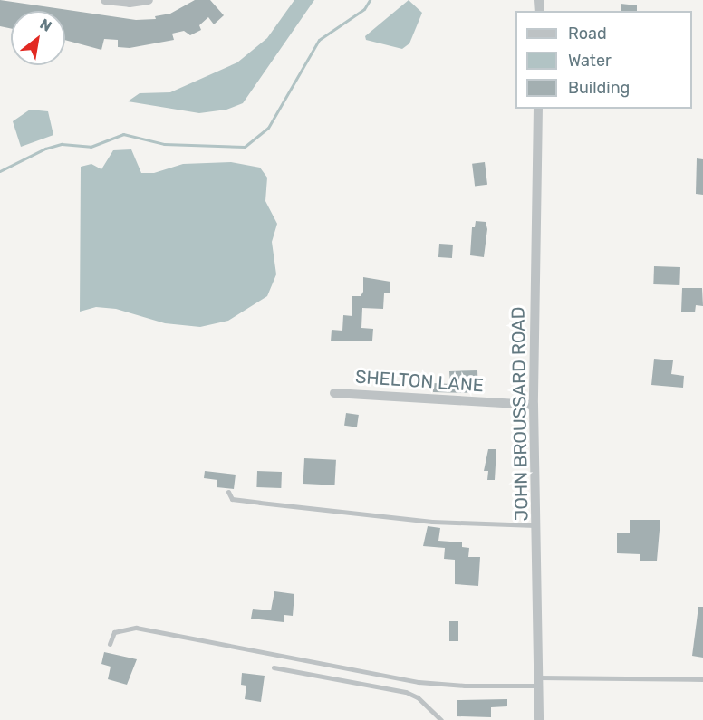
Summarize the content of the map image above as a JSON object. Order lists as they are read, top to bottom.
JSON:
{
  "streets": {
    "street": ["SHELTON LANE", "JOHN BROUSSARD ROAD"]
  },
  "crossings": [
    ["SHELTON LANE", "JOHN BROUSSARD ROAD"]
  ],
  "legend": ["Road", "Water", "Building"],
  "north": "top right"
}
